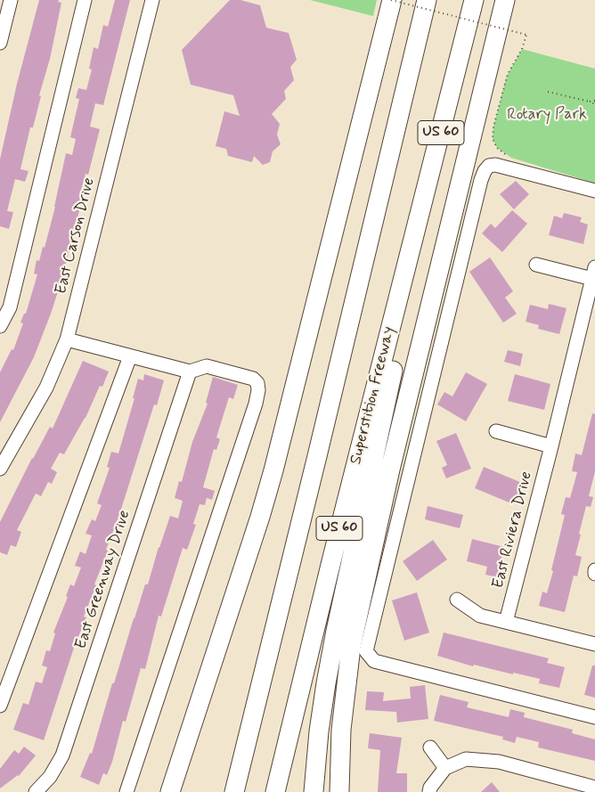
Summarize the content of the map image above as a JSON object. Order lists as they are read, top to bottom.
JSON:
{
  "streets": {
    "highway": ["US 60", "Superstition Freeway"],
    "street": ["East Carson Drive", "East Riviera Drive", "East Greenway Drive"]
  },
  "parks": ["Rotary Park"]
}
